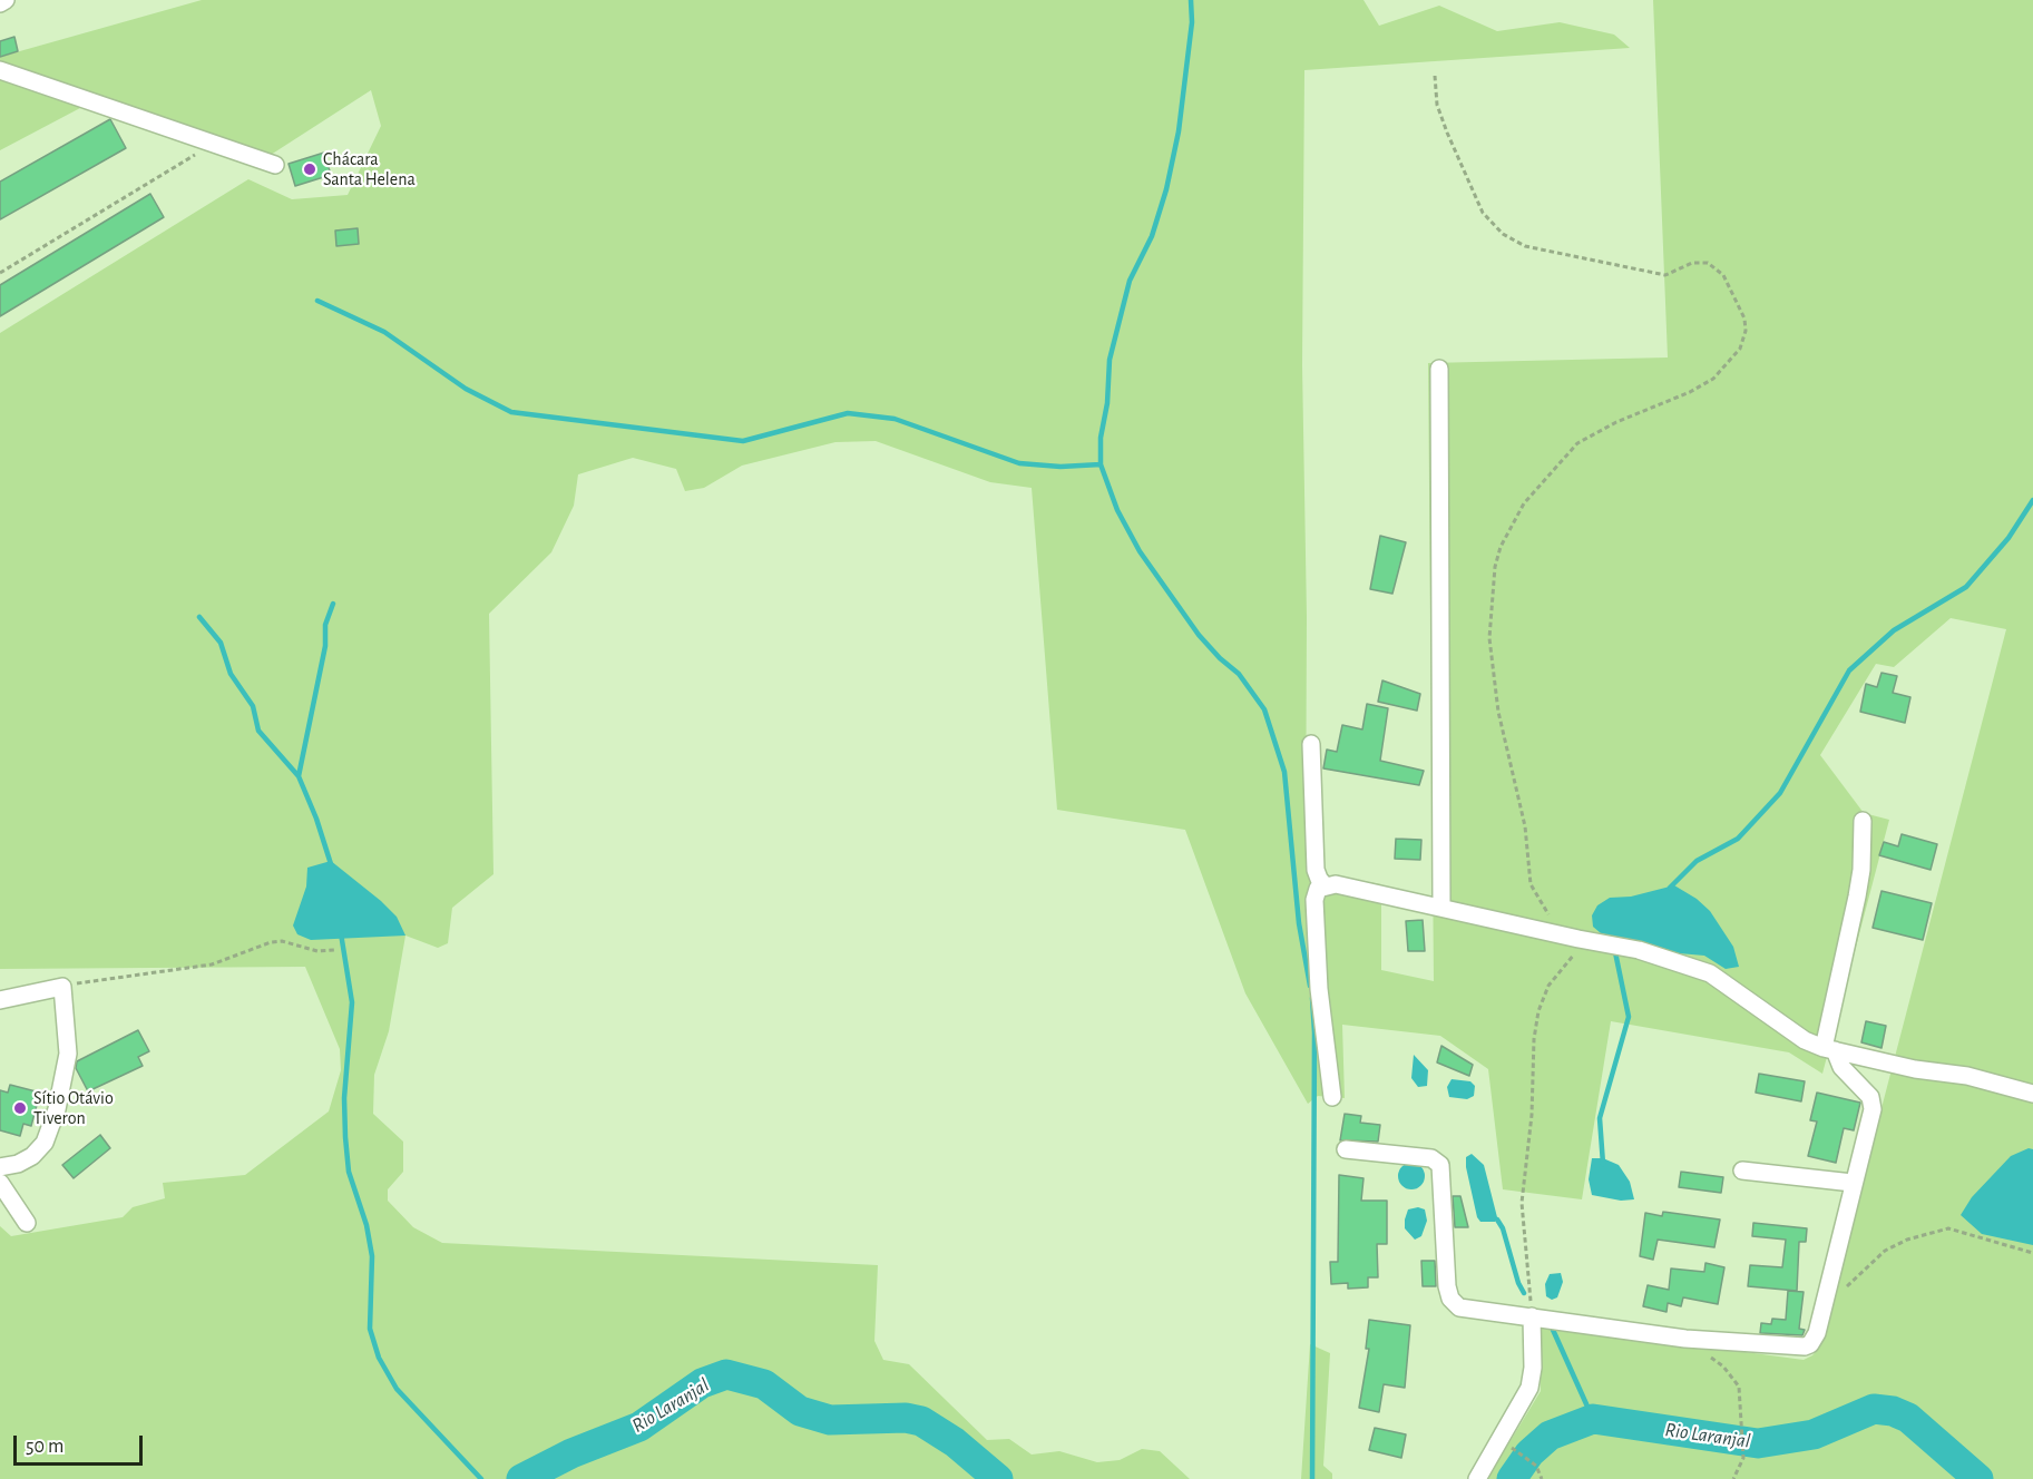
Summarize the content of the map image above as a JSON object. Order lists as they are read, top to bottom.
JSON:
{
  "water": ["Rio Laranjal"],
  "places": ["Chácara Santa Helena", "Sítio Otávio Tiveron"],
  "scale_bar": "50 m"
}
